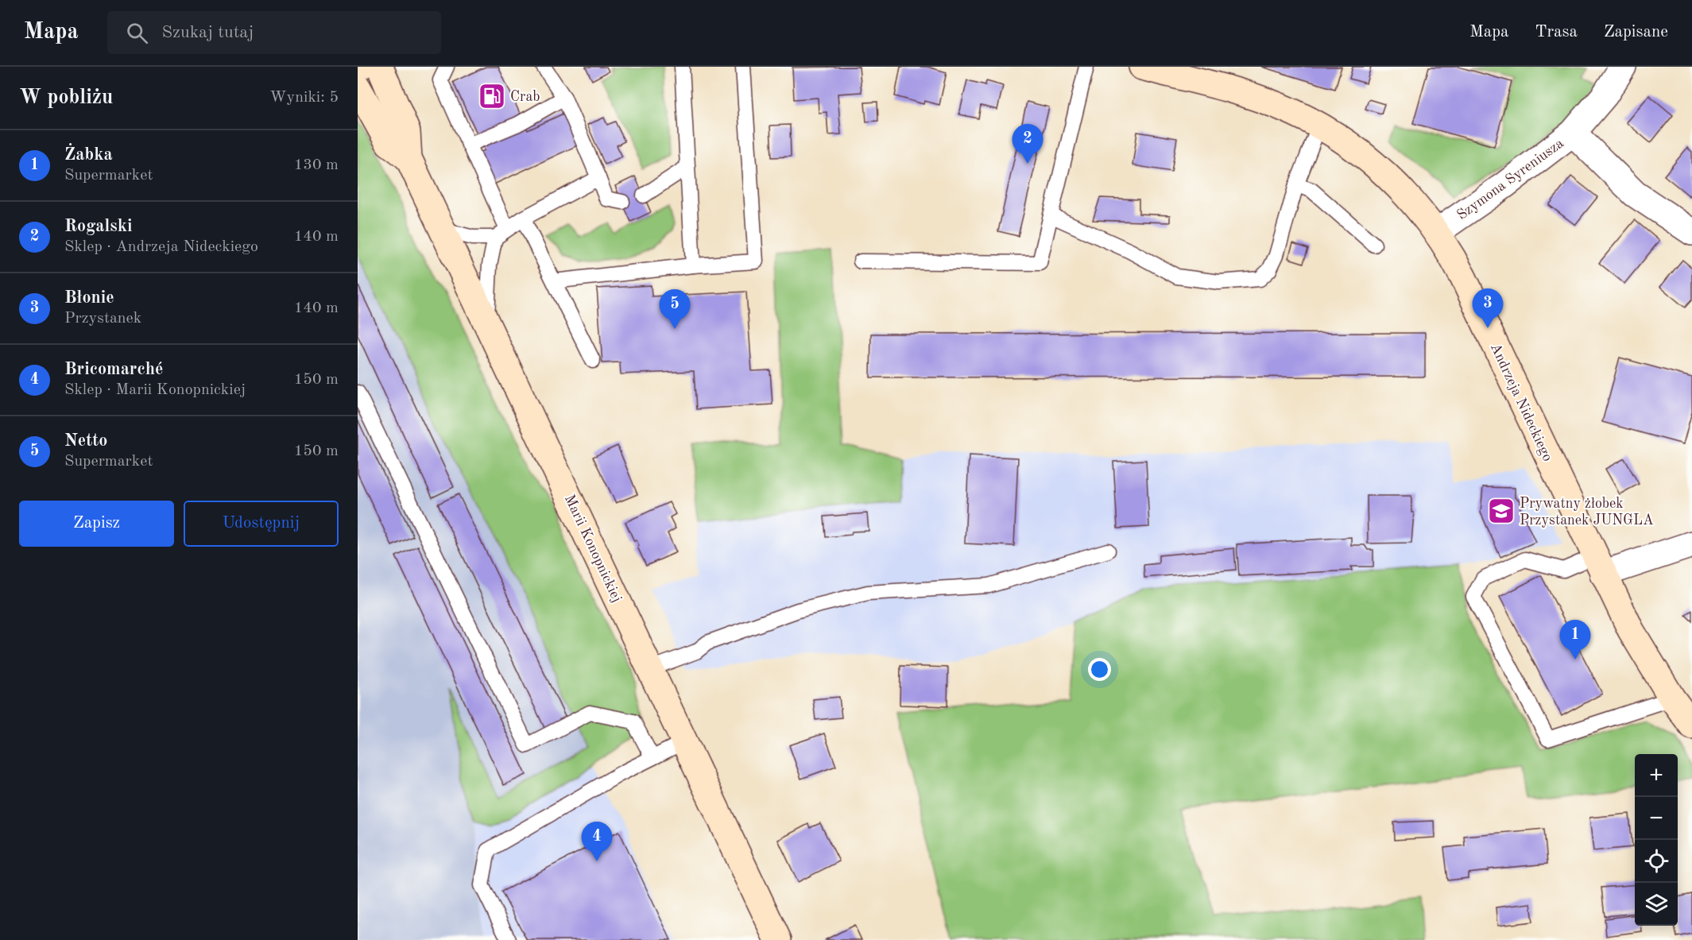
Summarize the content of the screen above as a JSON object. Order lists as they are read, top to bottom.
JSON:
{
  "streets": {
    "street": ["Szymona Syreniusza", "Andrzeja Nideckiego", "Marii Konopnickiej"]
  },
  "crossings": [
    ["Szymona Syreniusza", "Andrzeja Nideckiego"]
  ],
  "places": {
    "fuel station": ["Crab"],
    "school or university": ["Prywatny żłobek Przystanek JUNGLA"]
  },
  "page": {
    "header": "Mapa",
    "search": "Szukaj tutaj",
    "nav": ["Mapa", "Trasa", "Zapisane"],
    "heading": ["W pobliżu", "Wyniki: 5"],
    "pins": [
      "2",
      "3",
      "5",
      "1",
      "4"
    ],
    "list": [
      {
        "mark": "1",
        "name": "Żabka",
        "note": "Supermarket",
        "value": "130 m"
      },
      {
        "mark": "2",
        "name": "Rogalski",
        "note": "Sklep · Andrzeja Nideckiego",
        "value": "140 m"
      },
      {
        "mark": "3",
        "name": "Błonie",
        "note": "Przystanek",
        "value": "140 m"
      },
      {
        "mark": "4",
        "name": "Bricomarché",
        "note": "Sklep · Marii Konopnickiej",
        "value": "150 m"
      },
      {
        "mark": "5",
        "name": "Netto",
        "note": "Supermarket",
        "value": "150 m"
      }
    ],
    "buttons": ["Zapisz", "Udostępnij"],
    "map_buttons": ["+", "−"]
  }
}
